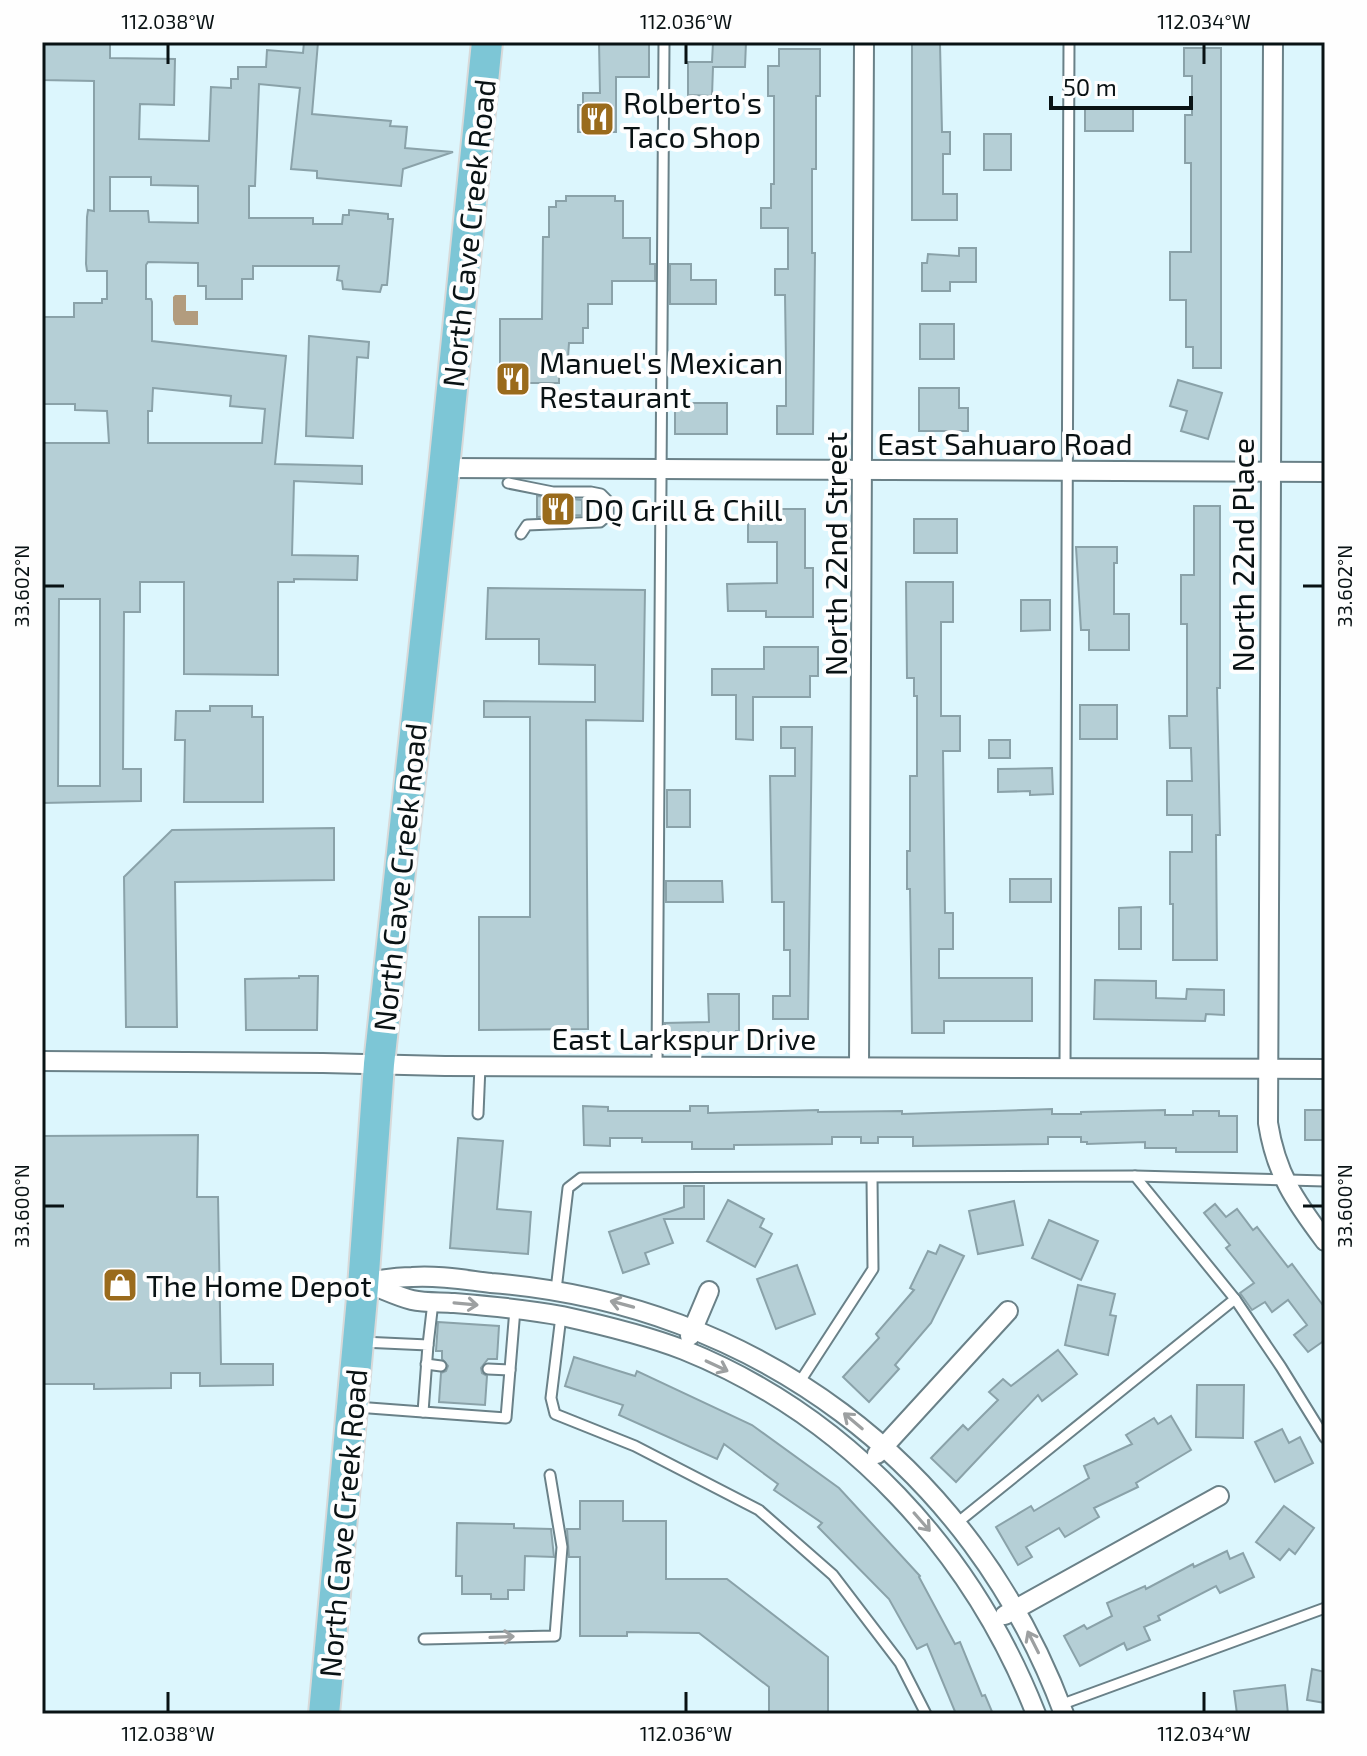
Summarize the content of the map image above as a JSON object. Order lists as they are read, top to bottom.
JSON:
{
  "streets": {
    "main road": ["North Cave Creek Road"],
    "street": [
      "East Sahuaro Road",
      "North 22nd Street",
      "North 22nd Place",
      "East Larkspur Drive"
    ]
  },
  "crossings": [
    ["North Cave Creek Road", "East Sahuaro Road"],
    ["North Cave Creek Road", "East Larkspur Drive"],
    ["East Sahuaro Road", "North 22nd Street"],
    ["East Sahuaro Road", "North 22nd Place"],
    ["North 22nd Street", "East Larkspur Drive"],
    ["North 22nd Place", "East Larkspur Drive"]
  ],
  "places": {
    "restaurant": ["Rolberto's Taco Shop", "Manuel's Mexican Restaurant", "DQ Grill & Chill"],
    "shop": ["The Home Depot"]
  },
  "scale_bar": "50 m",
  "coordinates": [
    "112.038°W",
    "112.036°W",
    "112.034°W",
    "33.602°N",
    "33.600°N"
  ]
}
